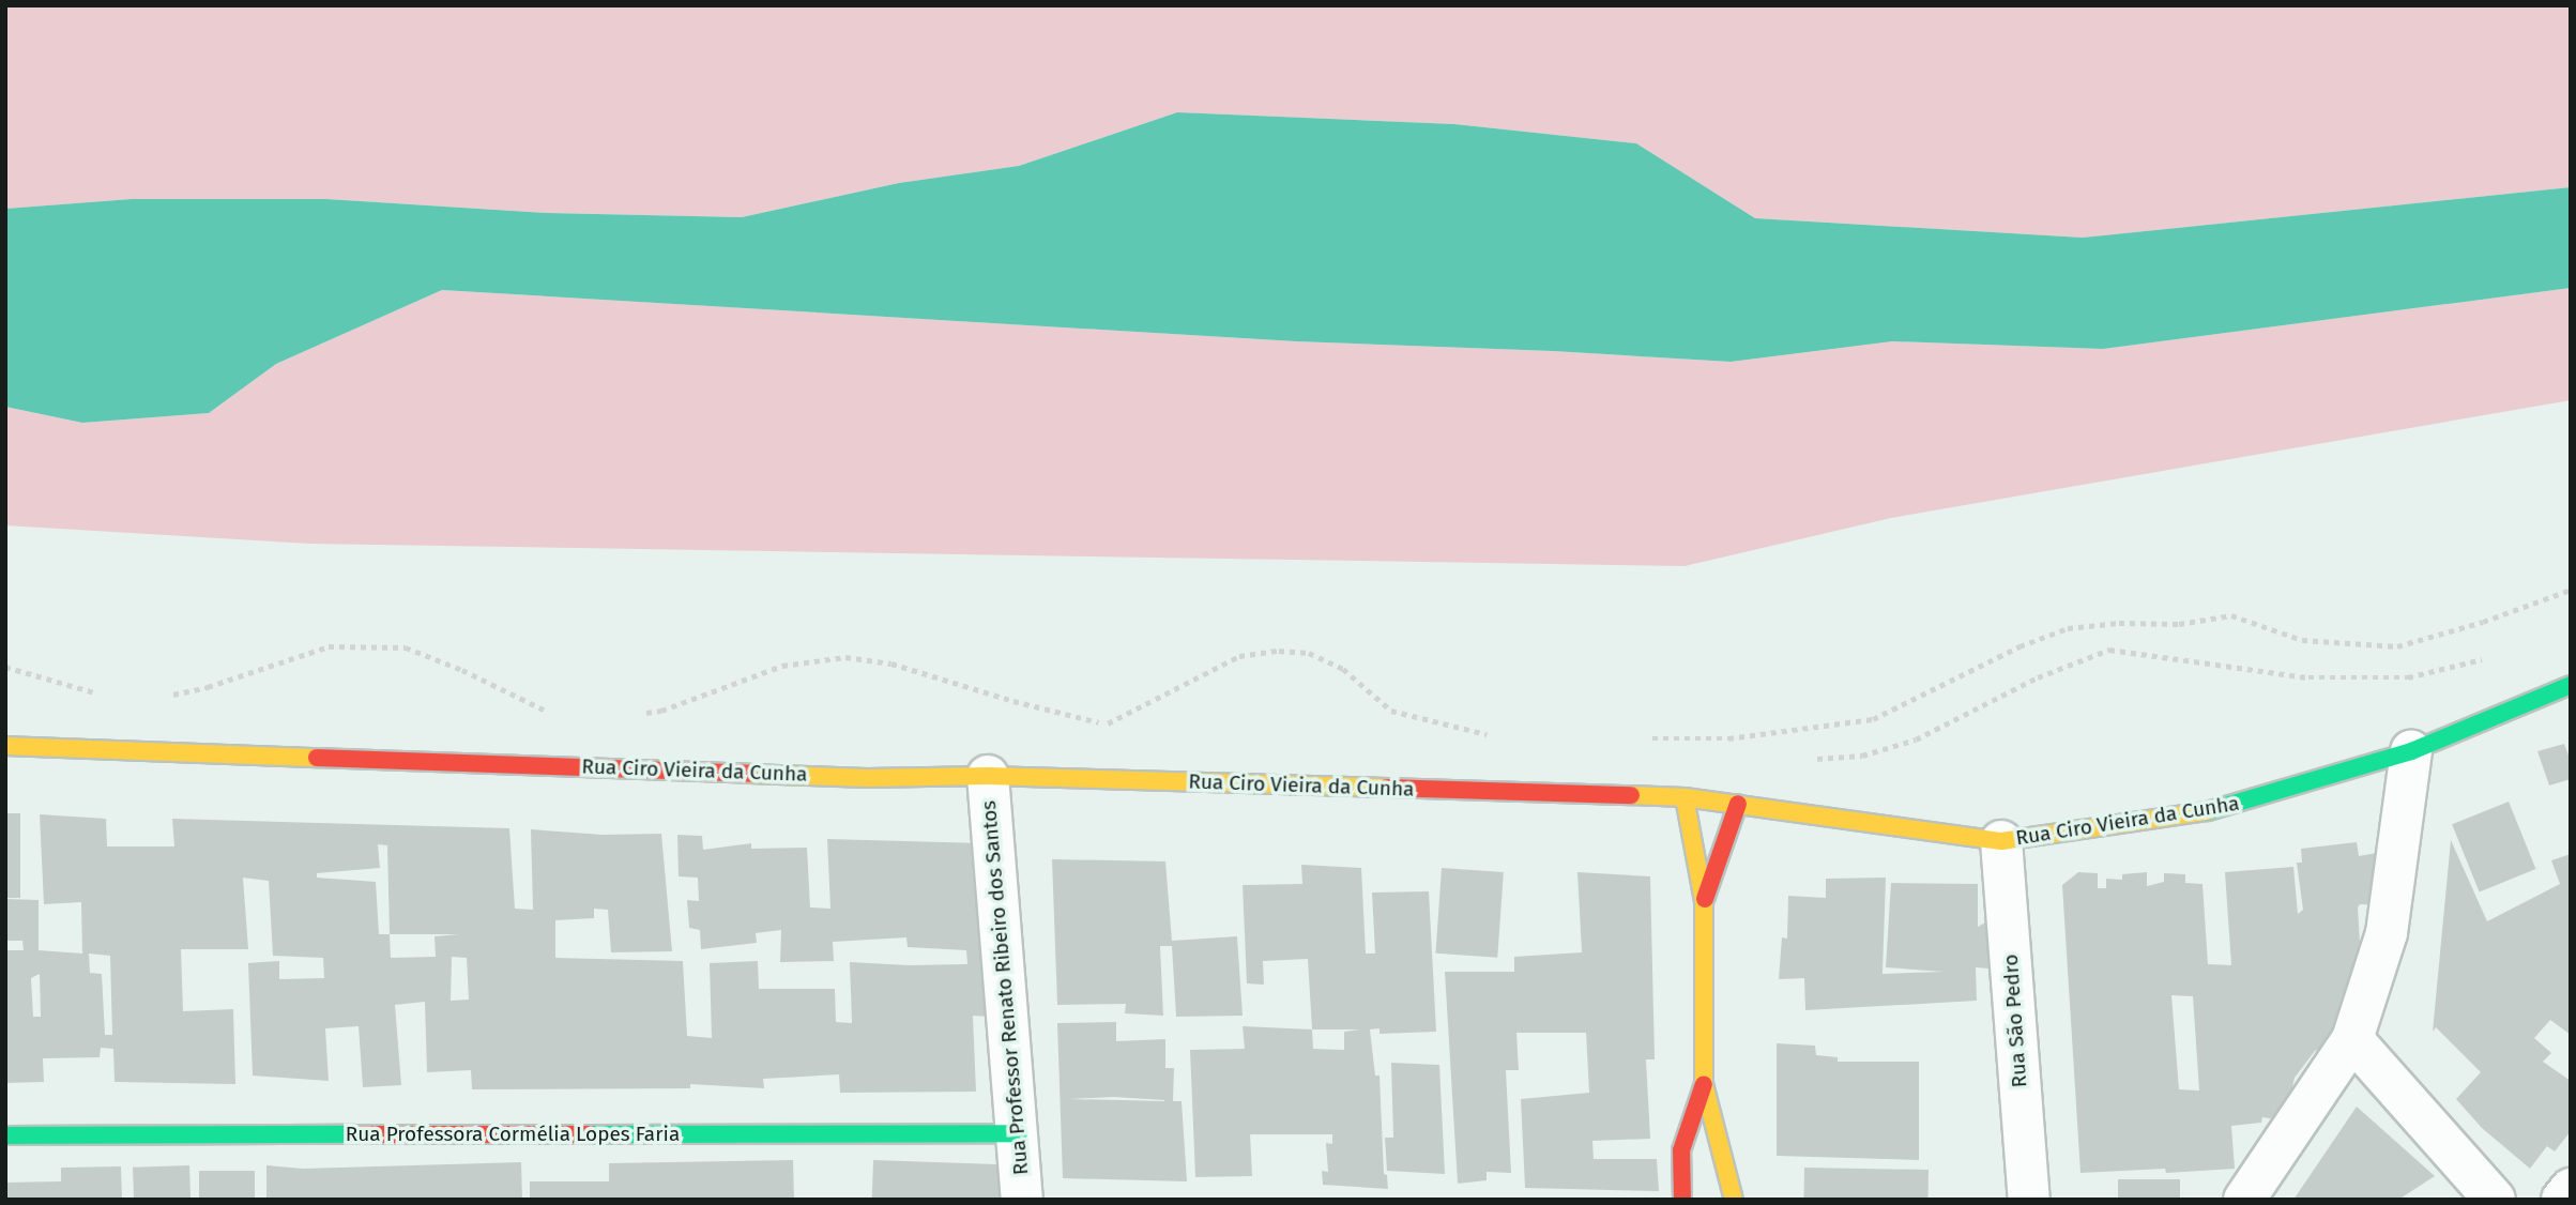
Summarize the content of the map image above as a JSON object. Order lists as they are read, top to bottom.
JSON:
{
  "streets": {
    "street": [
      "Rua Ciro Vieira da Cunha",
      "Rua Professor Renato Ribeiro dos Santos",
      "Rua São Pedro",
      "Rua Professora Cormélia Lopes Faria"
    ]
  },
  "crossings": [
    ["Rua Ciro Vieira da Cunha", "Rua Professor Renato Ribeiro dos Santos"],
    ["Rua Ciro Vieira da Cunha", "Rua São Pedro"],
    ["Rua Professor Renato Ribeiro dos Santos", "Rua Professora Cormélia Lopes Faria"]
  ]
}
